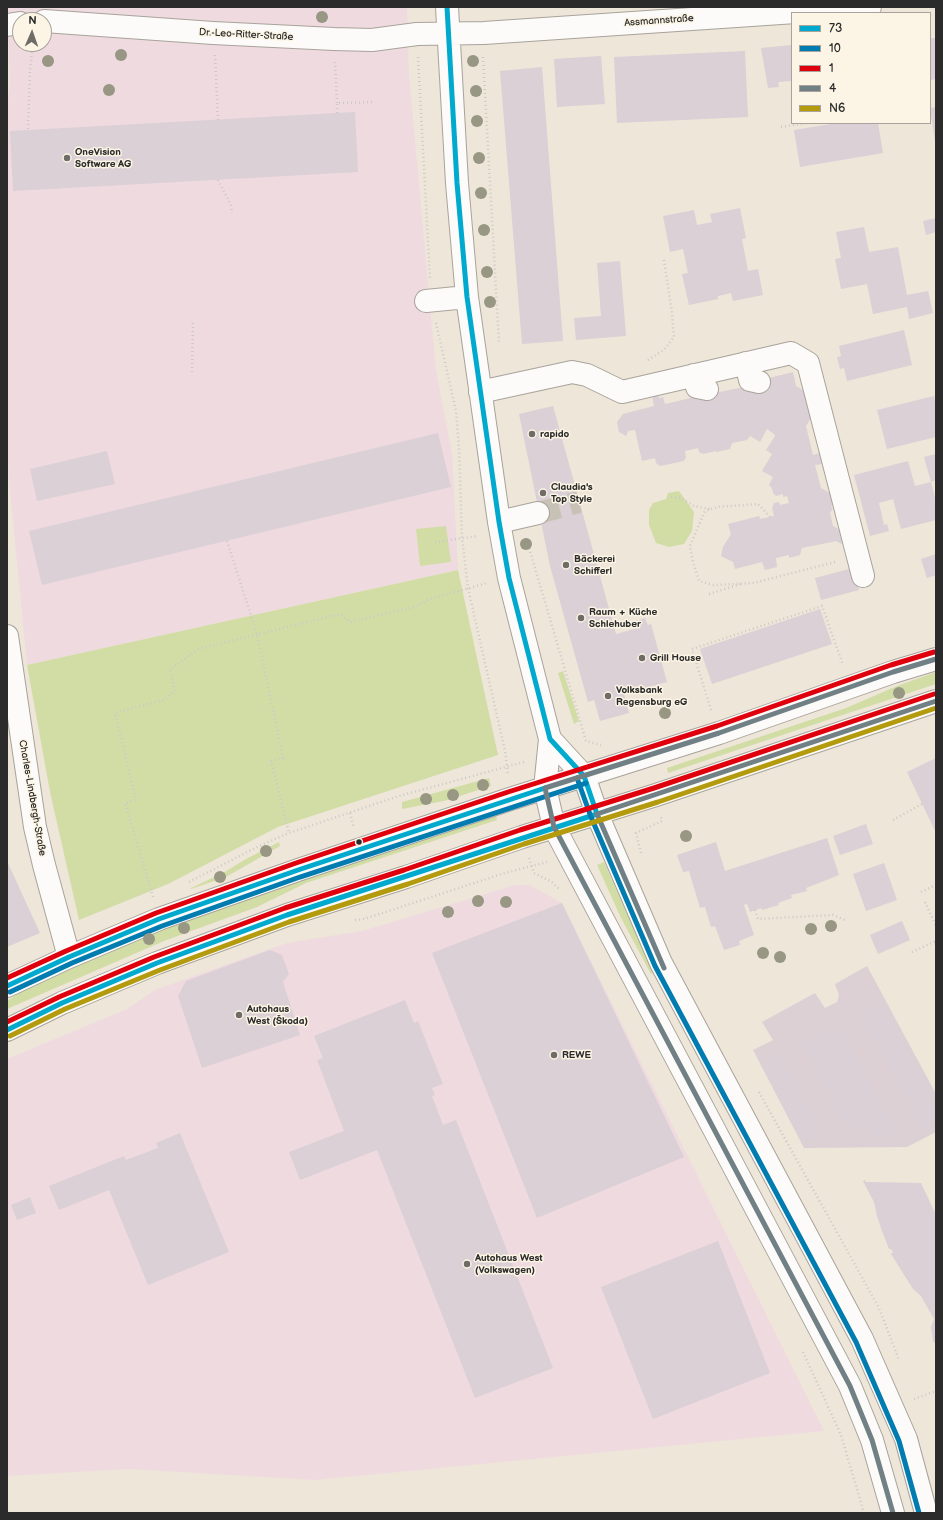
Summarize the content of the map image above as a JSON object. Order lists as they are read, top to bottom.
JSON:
{
  "streets": {
    "street": ["Assmannstraße", "Dr.-Leo-Ritter-Straße", "Charles-Lindbergh-Straße"]
  },
  "crossings": [
    ["Assmannstraße", "Dr.-Leo-Ritter-Straße"]
  ],
  "places": [
    "OneVision Software AG",
    "rapido",
    "Claudia's Top Style",
    "Bäckerei Schifferl",
    "Raum + Küche Schlehuber",
    "Grill House",
    "Volksbank Regensburg eG",
    "Autohaus West (Škoda)",
    "REWE",
    "Autohaus West (Volkswagen)"
  ],
  "lines": [
    "transit line 73",
    "transit line 1",
    "transit line 4",
    "transit line N6",
    "transit line 10"
  ],
  "legend": [
    "73",
    "10",
    "1",
    "4",
    "N6"
  ],
  "north": "top"
}
